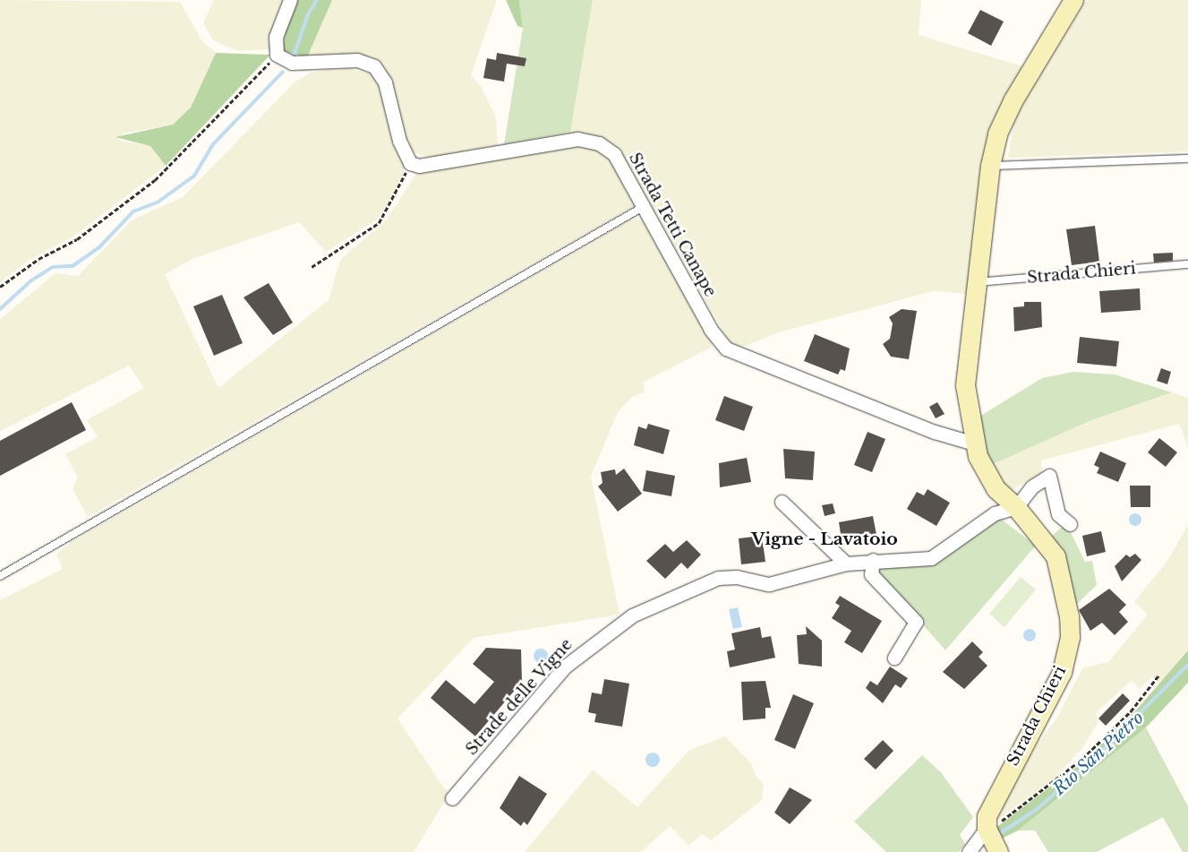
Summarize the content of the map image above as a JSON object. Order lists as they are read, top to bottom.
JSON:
{
  "streets": {
    "main road": ["Strada Chieri"],
    "street": ["Strada Tetti Canape", "Strade delle Vigne"]
  },
  "crossings": [
    ["Strada Tetti Canape", "Strada Chieri"],
    ["Strada Chieri", "Strade delle Vigne"]
  ],
  "districts": ["Vigne - Lavatoio"],
  "water": ["Rio San Pietro"]
}
